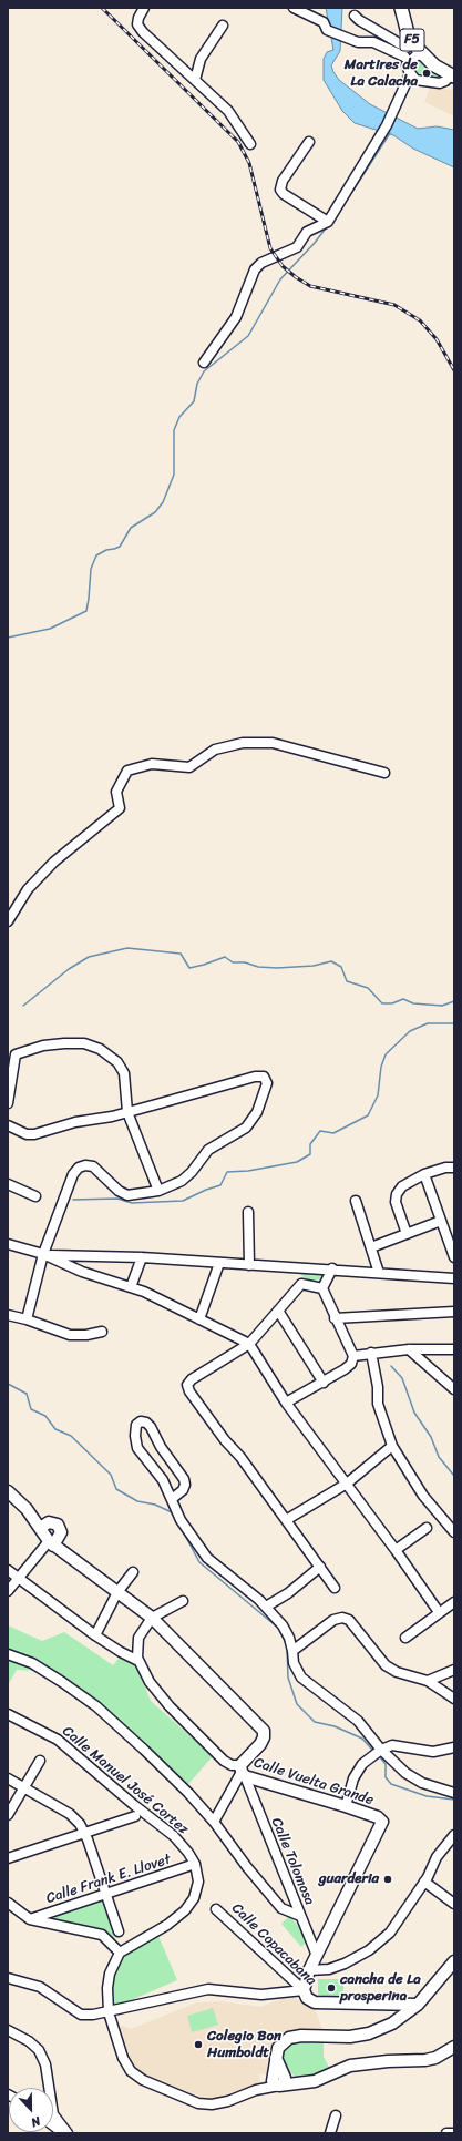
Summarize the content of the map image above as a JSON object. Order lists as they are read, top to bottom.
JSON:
{
  "streets": {
    "highway": ["F5"],
    "main road": ["Calle Vuelta Grande", "Calle Copacabana"],
    "street": ["Calle Manuel José Cortez", "Calle Tolomosa", "Calle Frank E. Llovet"]
  },
  "crossings": [
    ["Calle Manuel José Cortez", "Calle Frank E. Llovet"],
    ["Calle Vuelta Grande", "Calle Tolomosa"]
  ],
  "places": [
    "Martires de La Calacha",
    "guarderia",
    "cancha de La prosperina",
    "Colegio Bon Humboldt"
  ],
  "north": "bottom"
}
